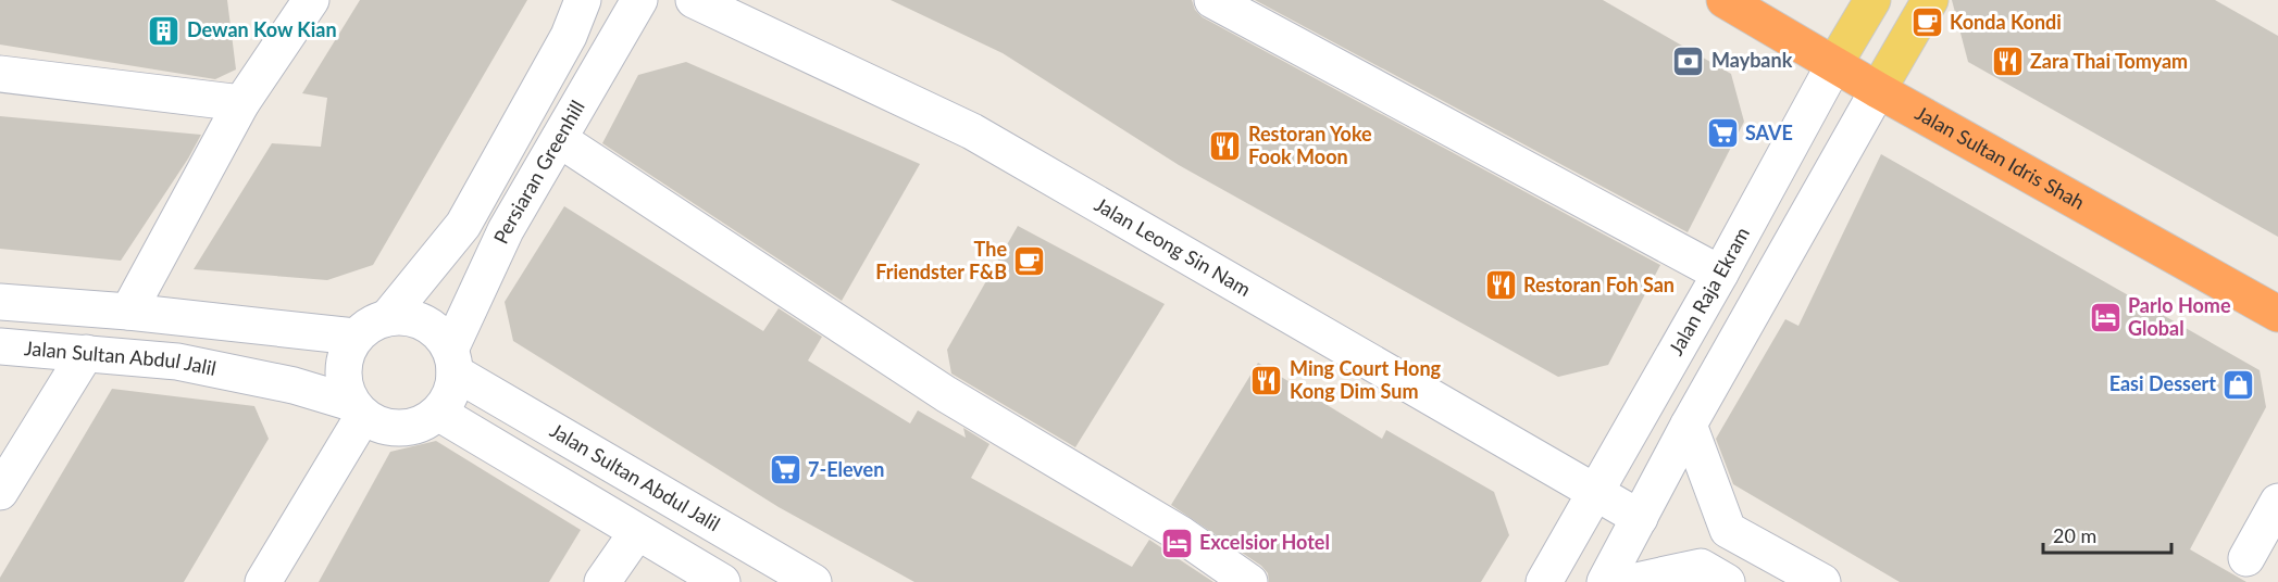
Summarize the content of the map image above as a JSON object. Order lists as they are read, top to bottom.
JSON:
{
  "streets": {
    "highway": ["Jalan Sultan Idris Shah"],
    "main road": ["Jalan Raja Ekram"],
    "street": ["Persiaran Greenhill", "Jalan Leong Sin Nam", "Jalan Sultan Abdul Jalil"]
  },
  "crossings": [
    ["Jalan Sultan Idris Shah", "Jalan Raja Ekram"],
    ["Persiaran Greenhill", "Jalan Sultan Abdul Jalil"],
    ["Jalan Leong Sin Nam", "Jalan Raja Ekram"]
  ],
  "places": {
    "cafe": ["Konda Kondi", "The Friendster F&B"],
    "building": ["Dewan Kow Kian"],
    "bank": ["Maybank"],
    "restaurant": [
      "Zara Thai Tomyam",
      "Restoran Yoke Fook Moon",
      "Restoran Foh San",
      "Ming Court Hong Kong Dim Sum"
    ],
    "supermarket": ["SAVE", "7-Eleven"],
    "hotel": ["Parlo Home Global", "Excelsior Hotel"],
    "shop": ["Easi Dessert"]
  },
  "scale_bar": "20 m"
}
